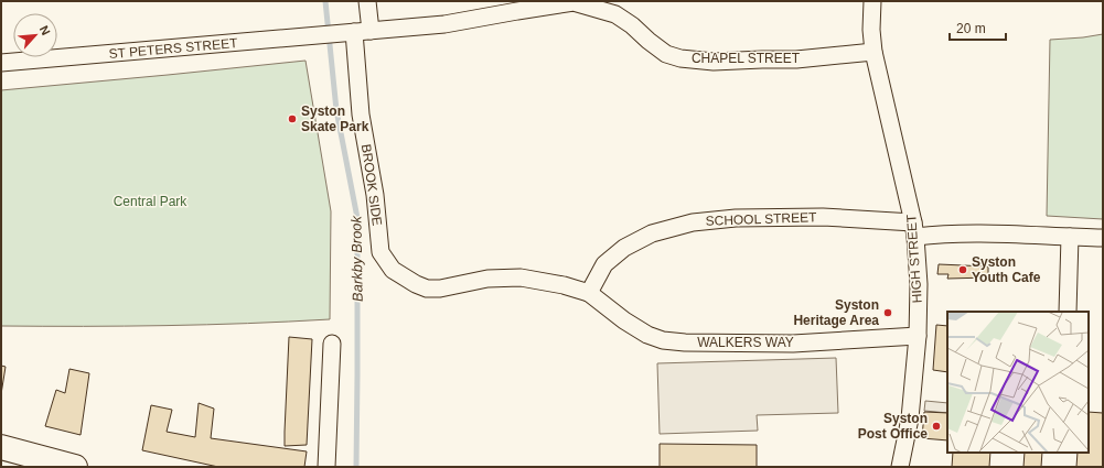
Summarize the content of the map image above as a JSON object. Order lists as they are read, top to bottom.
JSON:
{
  "streets": {
    "street": [
      "ST PETERS STREET",
      "CHAPEL STREET",
      "BROOK SIDE",
      "SCHOOL STREET",
      "HIGH STREET",
      "WALKERS WAY"
    ]
  },
  "crossings": [
    ["ST PETERS STREET", "CHAPEL STREET"],
    ["ST PETERS STREET", "BROOK SIDE"],
    ["CHAPEL STREET", "BROOK SIDE"],
    ["CHAPEL STREET", "HIGH STREET"],
    ["BROOK SIDE", "SCHOOL STREET"],
    ["BROOK SIDE", "WALKERS WAY"],
    ["SCHOOL STREET", "HIGH STREET"],
    ["SCHOOL STREET", "WALKERS WAY"],
    ["HIGH STREET", "WALKERS WAY"]
  ],
  "water": ["Barkby Brook"],
  "parks": ["Central Park"],
  "places": [
    "Syston Skate Park",
    "Syston Youth Cafe",
    "Syston Heritage Area",
    "Syston Post Office"
  ],
  "scale_bar": "20 m",
  "north": "top right"
}
